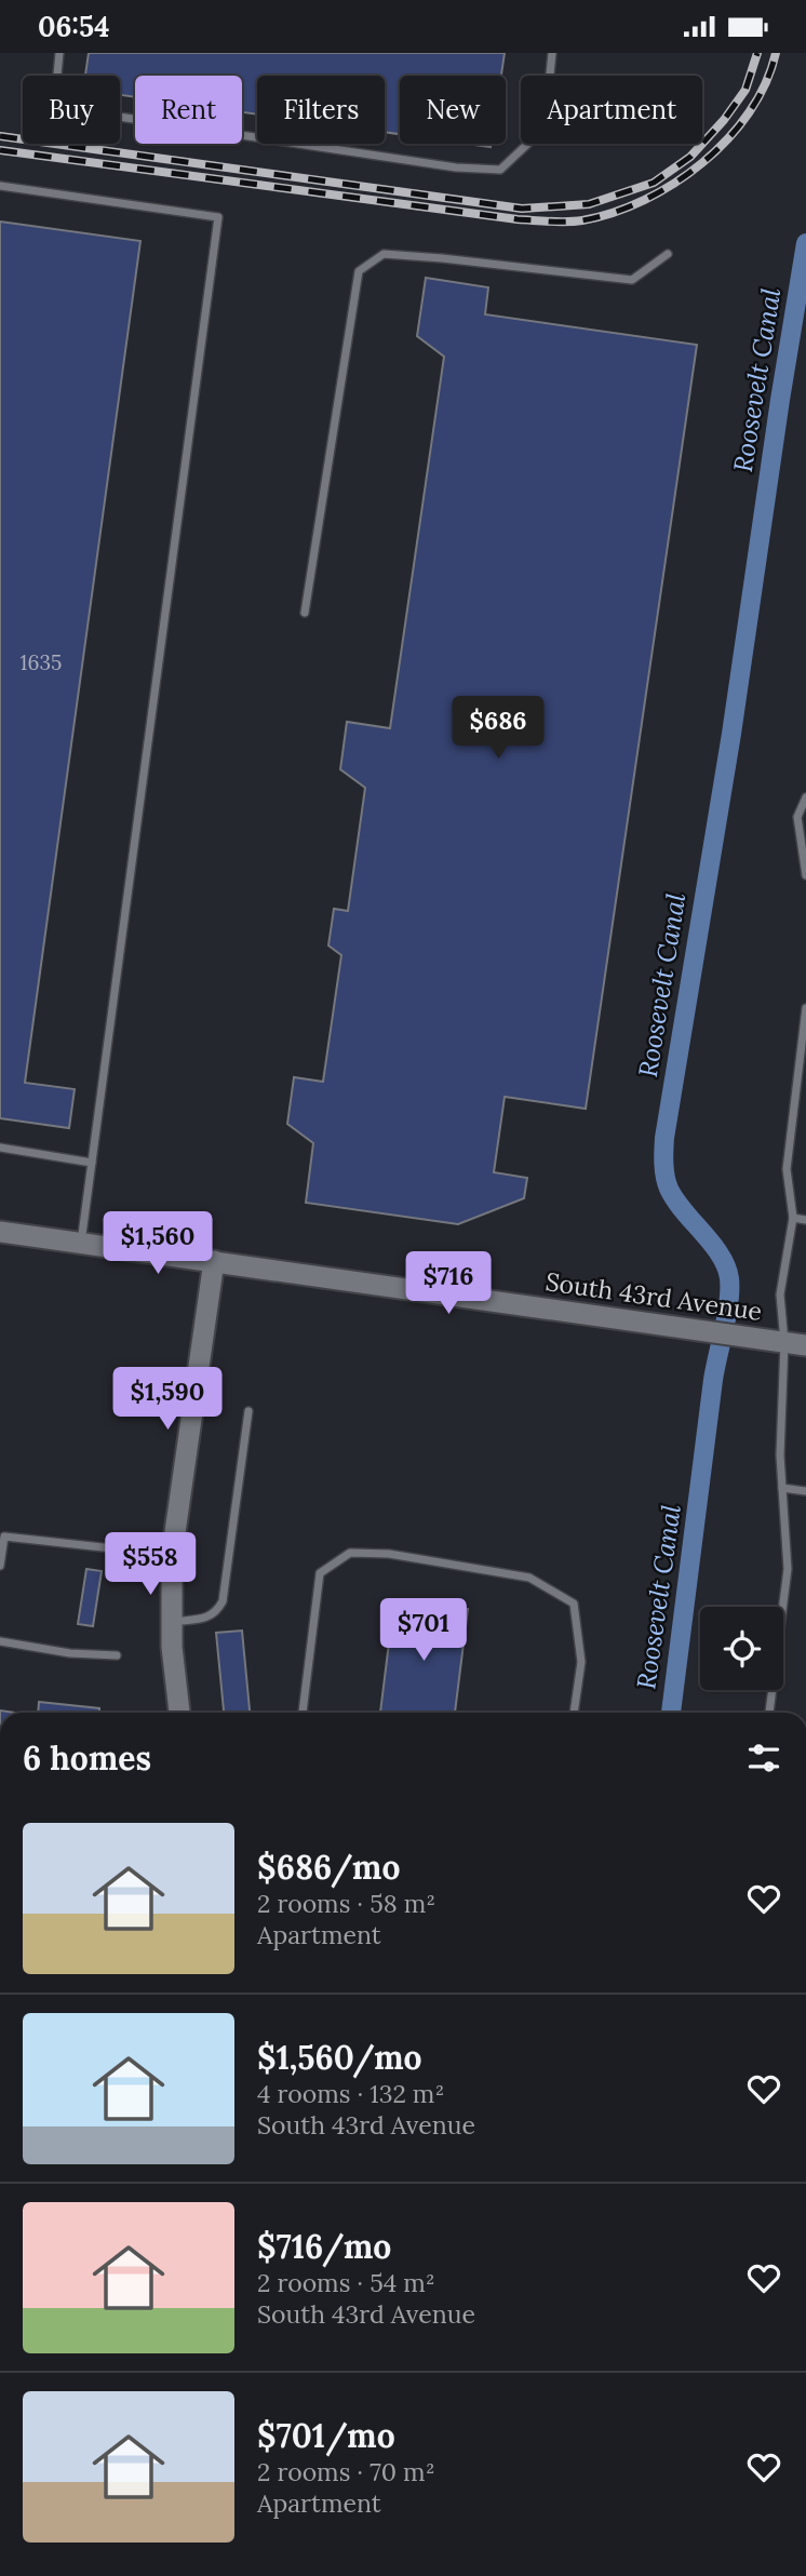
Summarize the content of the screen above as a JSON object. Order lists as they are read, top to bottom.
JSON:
{
  "streets": {
    "main road": ["South 43rd Avenue"]
  },
  "water": ["Roosevelt Canal"],
  "house_numbers": ["1635"],
  "page": {
    "status": "06:54",
    "chip": [
      "Buy",
      "Rent",
      "Filters",
      "New",
      "Apartment"
    ],
    "price": [
      "$686",
      "$1,560",
      "$716",
      "$1,590",
      "$558",
      "$701"
    ],
    "heading": "6 homes",
    "list": [
      {
        "name": "$686/mo",
        "note": "2 rooms · 58 m² · Apartment"
      },
      {
        "name": "$1,560/mo",
        "note": "4 rooms · 132 m² · South 43rd Avenue"
      },
      {
        "name": "$716/mo",
        "note": "2 rooms · 54 m² · South 43rd Avenue"
      },
      {
        "name": "$701/mo",
        "note": "2 rooms · 70 m² · Apartment"
      }
    ]
  }
}
